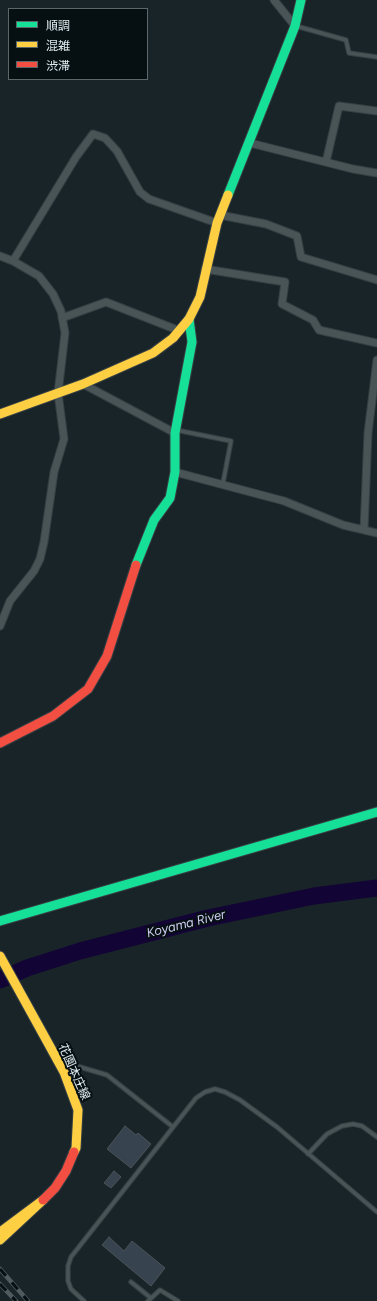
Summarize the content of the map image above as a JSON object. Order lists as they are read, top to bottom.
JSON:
{
  "streets": {
    "street": ["花園本庄線"]
  },
  "water": ["Koyama River"],
  "legend": ["順調", "混雑", "渋滞"]
}
